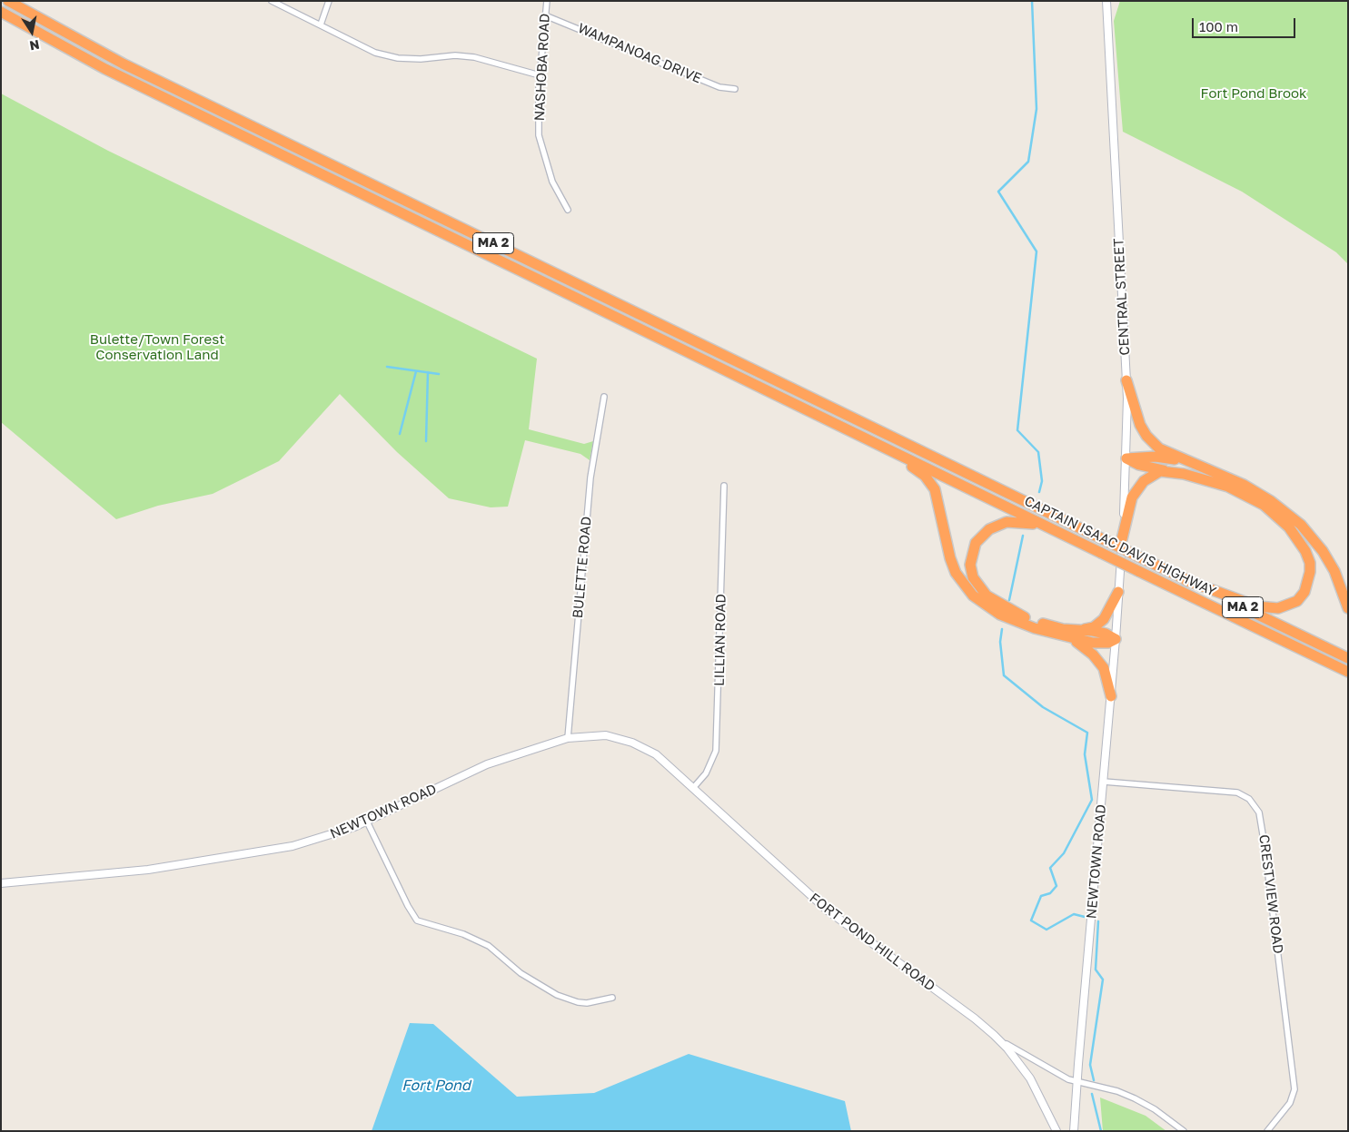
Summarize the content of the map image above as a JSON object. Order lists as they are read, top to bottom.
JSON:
{
  "streets": {
    "highway": ["MA 2", "CAPTAIN ISAAC DAVIS HIGHWAY"],
    "street": [
      "WAMPANOAG DRIVE",
      "NASHOBA ROAD",
      "CENTRAL STREET",
      "BULETTE ROAD",
      "LILLIAN ROAD",
      "NEWTOWN ROAD",
      "CRESTVIEW ROAD",
      "FORT POND HILL ROAD"
    ]
  },
  "crossings": [
    ["WAMPANOAG DRIVE", "NASHOBA ROAD"],
    ["MA 2", "CAPTAIN ISAAC DAVIS HIGHWAY"],
    ["CENTRAL STREET", "NEWTOWN ROAD"],
    ["BULETTE ROAD", "NEWTOWN ROAD"],
    ["LILLIAN ROAD", "FORT POND HILL ROAD"],
    ["NEWTOWN ROAD", "CRESTVIEW ROAD"],
    ["NEWTOWN ROAD", "FORT POND HILL ROAD"]
  ],
  "water": ["Fort Pond"],
  "parks": ["Fort Pond Brook", "Bulette/Town Forest Conservation Land"],
  "scale_bar": "100 m",
  "north": "bottom"
}
